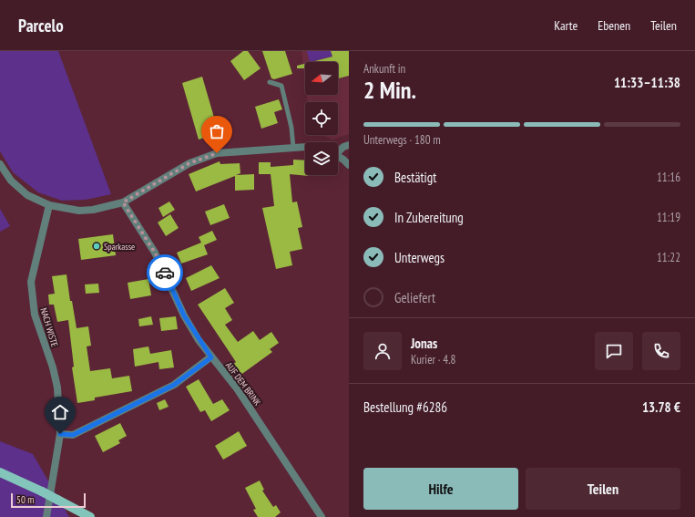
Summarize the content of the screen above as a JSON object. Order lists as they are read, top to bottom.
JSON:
{
  "streets": {
    "street": ["NACH WISTE", "AUF DEM BRINK"]
  },
  "places": ["Sparkasse"],
  "scale_bar": "50 m",
  "north": "left",
  "page": {
    "header": "Parcelo",
    "nav": ["Karte", "Ebenen", "Teilen"],
    "heading": ["2 Min.", "Ankunft in", "11:33–11:38"],
    "panel": [
      "Jonas",
      "Kurier · 4.8",
      "Bestellung #6286",
      "13.78 €"
    ],
    "bar": "Unterwegs · 180 m",
    "list": [
      ["Bestätigt", "11:16"],
      ["In Zubereitung", "11:19"],
      ["Unterwegs", "11:22"],
      "Geliefert"
    ],
    "buttons": ["Hilfe", "Teilen"],
    "scale": "50 m"
  }
}
